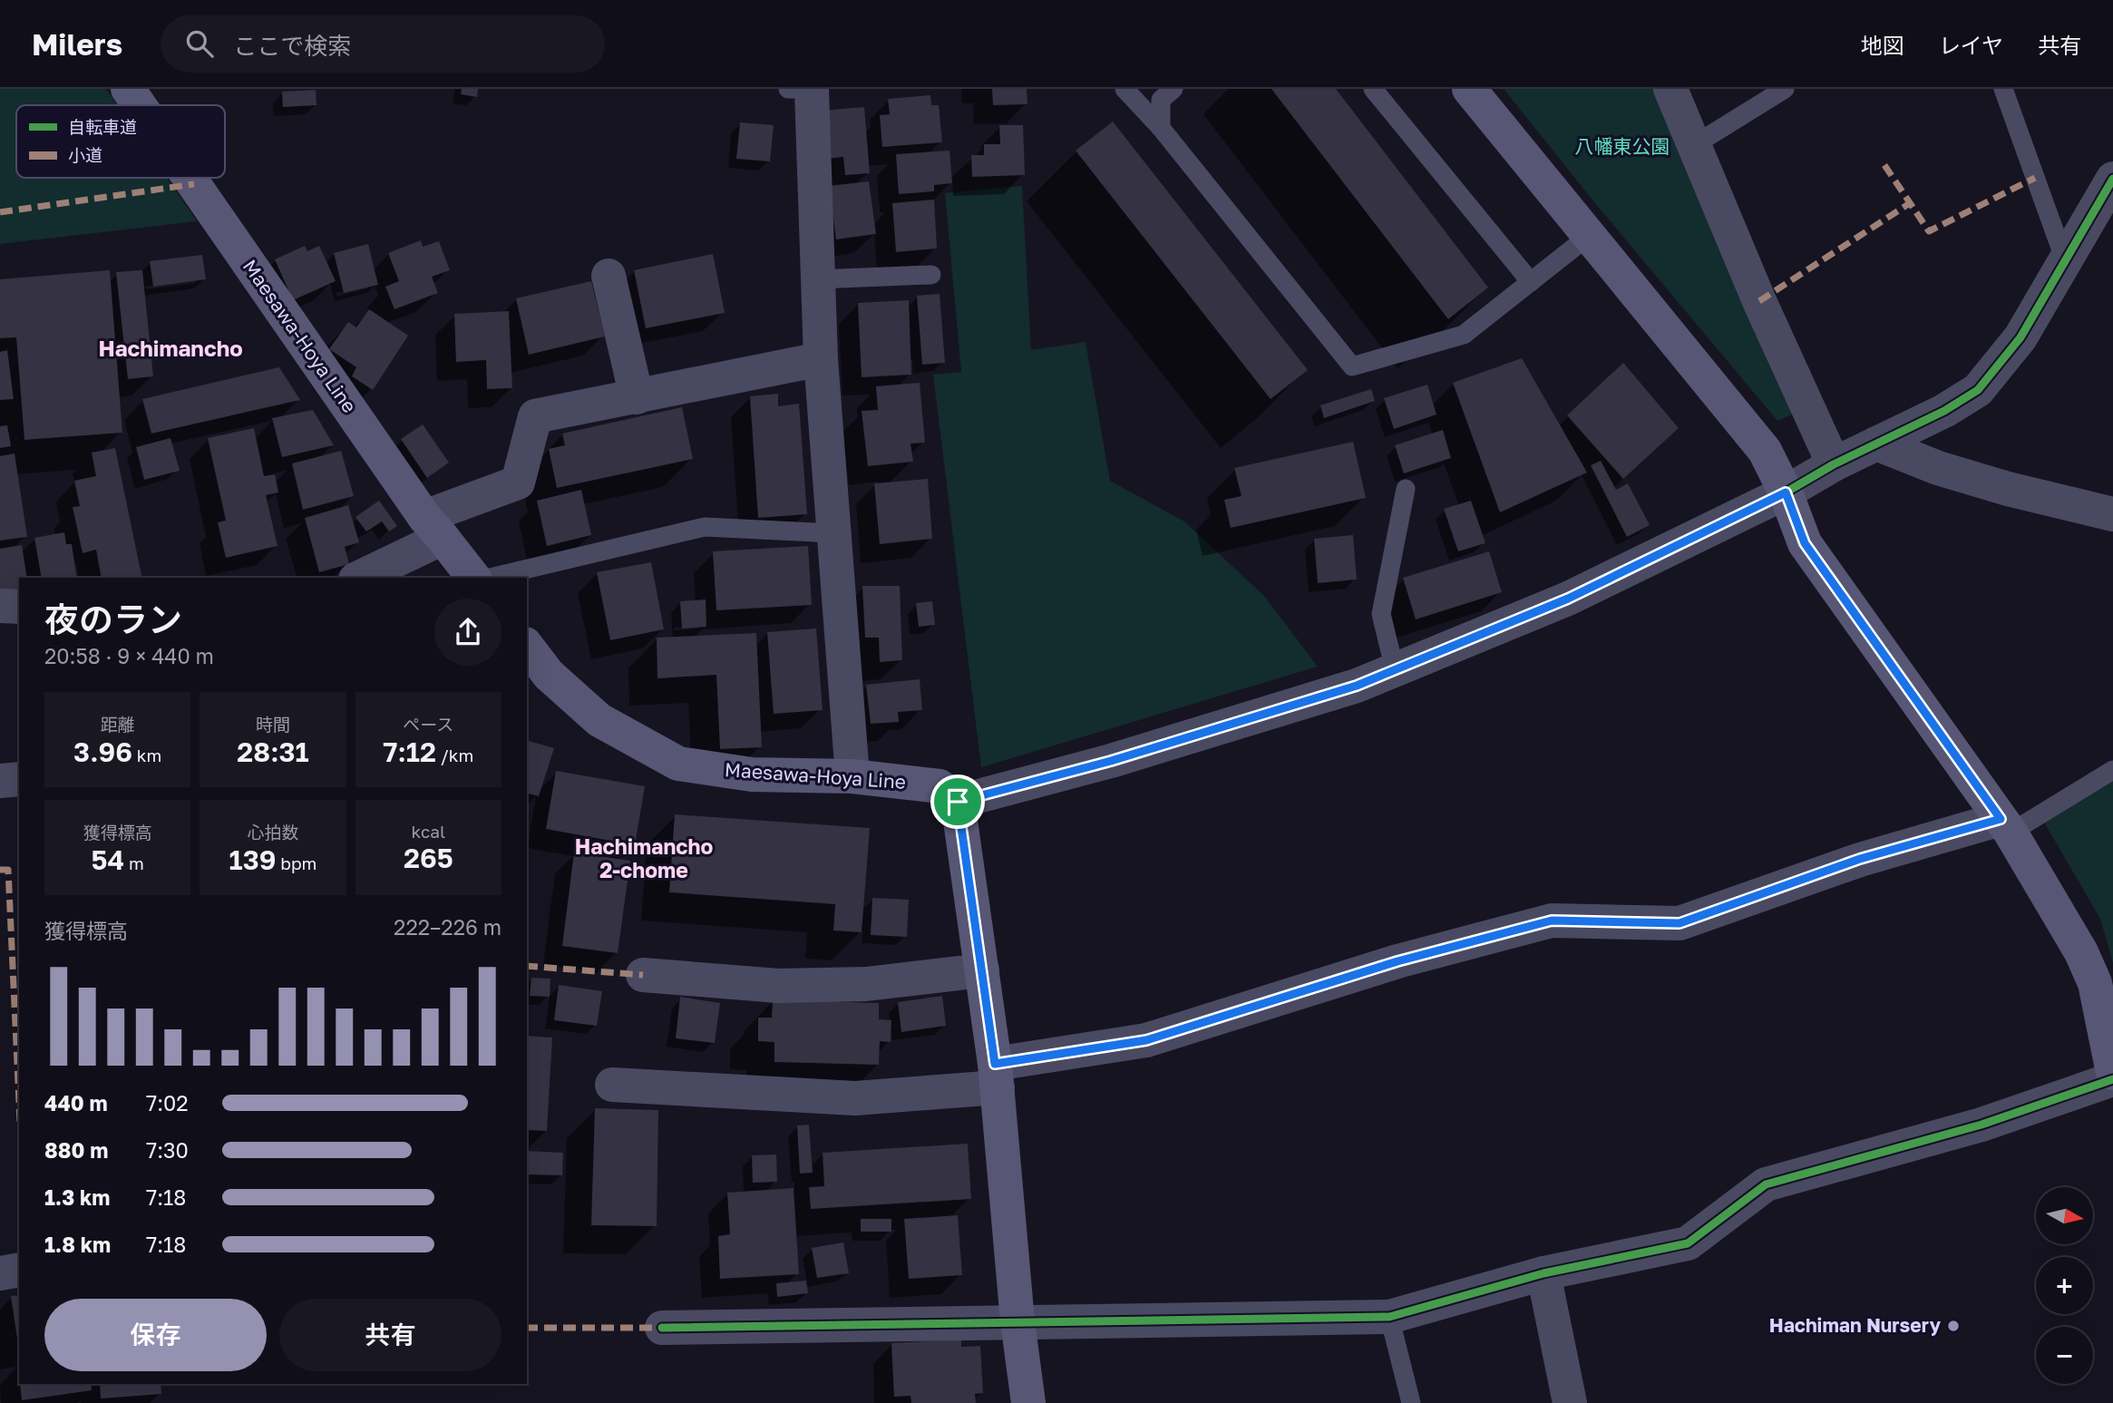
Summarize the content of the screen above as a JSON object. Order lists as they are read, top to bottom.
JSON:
{
  "streets": {
    "main road": ["Maesawa-Hoya Line"]
  },
  "districts": ["Hachimancho", "Hachimancho 2-chome"],
  "parks": ["八幡東公園"],
  "places": ["Hachiman Nursery"],
  "legend": ["自転車道", "小道"],
  "north": "right",
  "page": {
    "header": "Milers",
    "search": "ここで検索",
    "nav": ["地図", "レイヤ", "共有"],
    "heading": ["夜のラン", "20:58 · 9 × 440 m"],
    "stats": [
      ["距離", "3.96 km"],
      ["時間", "28:31"],
      ["ペース", "7:12 /km"],
      ["獲得標高", "54 m"],
      ["心拍数", "139 bpm"],
      ["kcal", "265"]
    ],
    "chart": ["獲得標高", "222–226 m"],
    "list": [
      {
        "name": "440 m",
        "note": "7:02"
      },
      {
        "name": "880 m",
        "note": "7:30"
      },
      {
        "name": "1.3 km",
        "note": "7:18"
      },
      {
        "name": "1.8 km",
        "note": "7:18"
      }
    ],
    "map_buttons": ["+", "−"],
    "buttons": ["保存", "共有"]
  }
}
